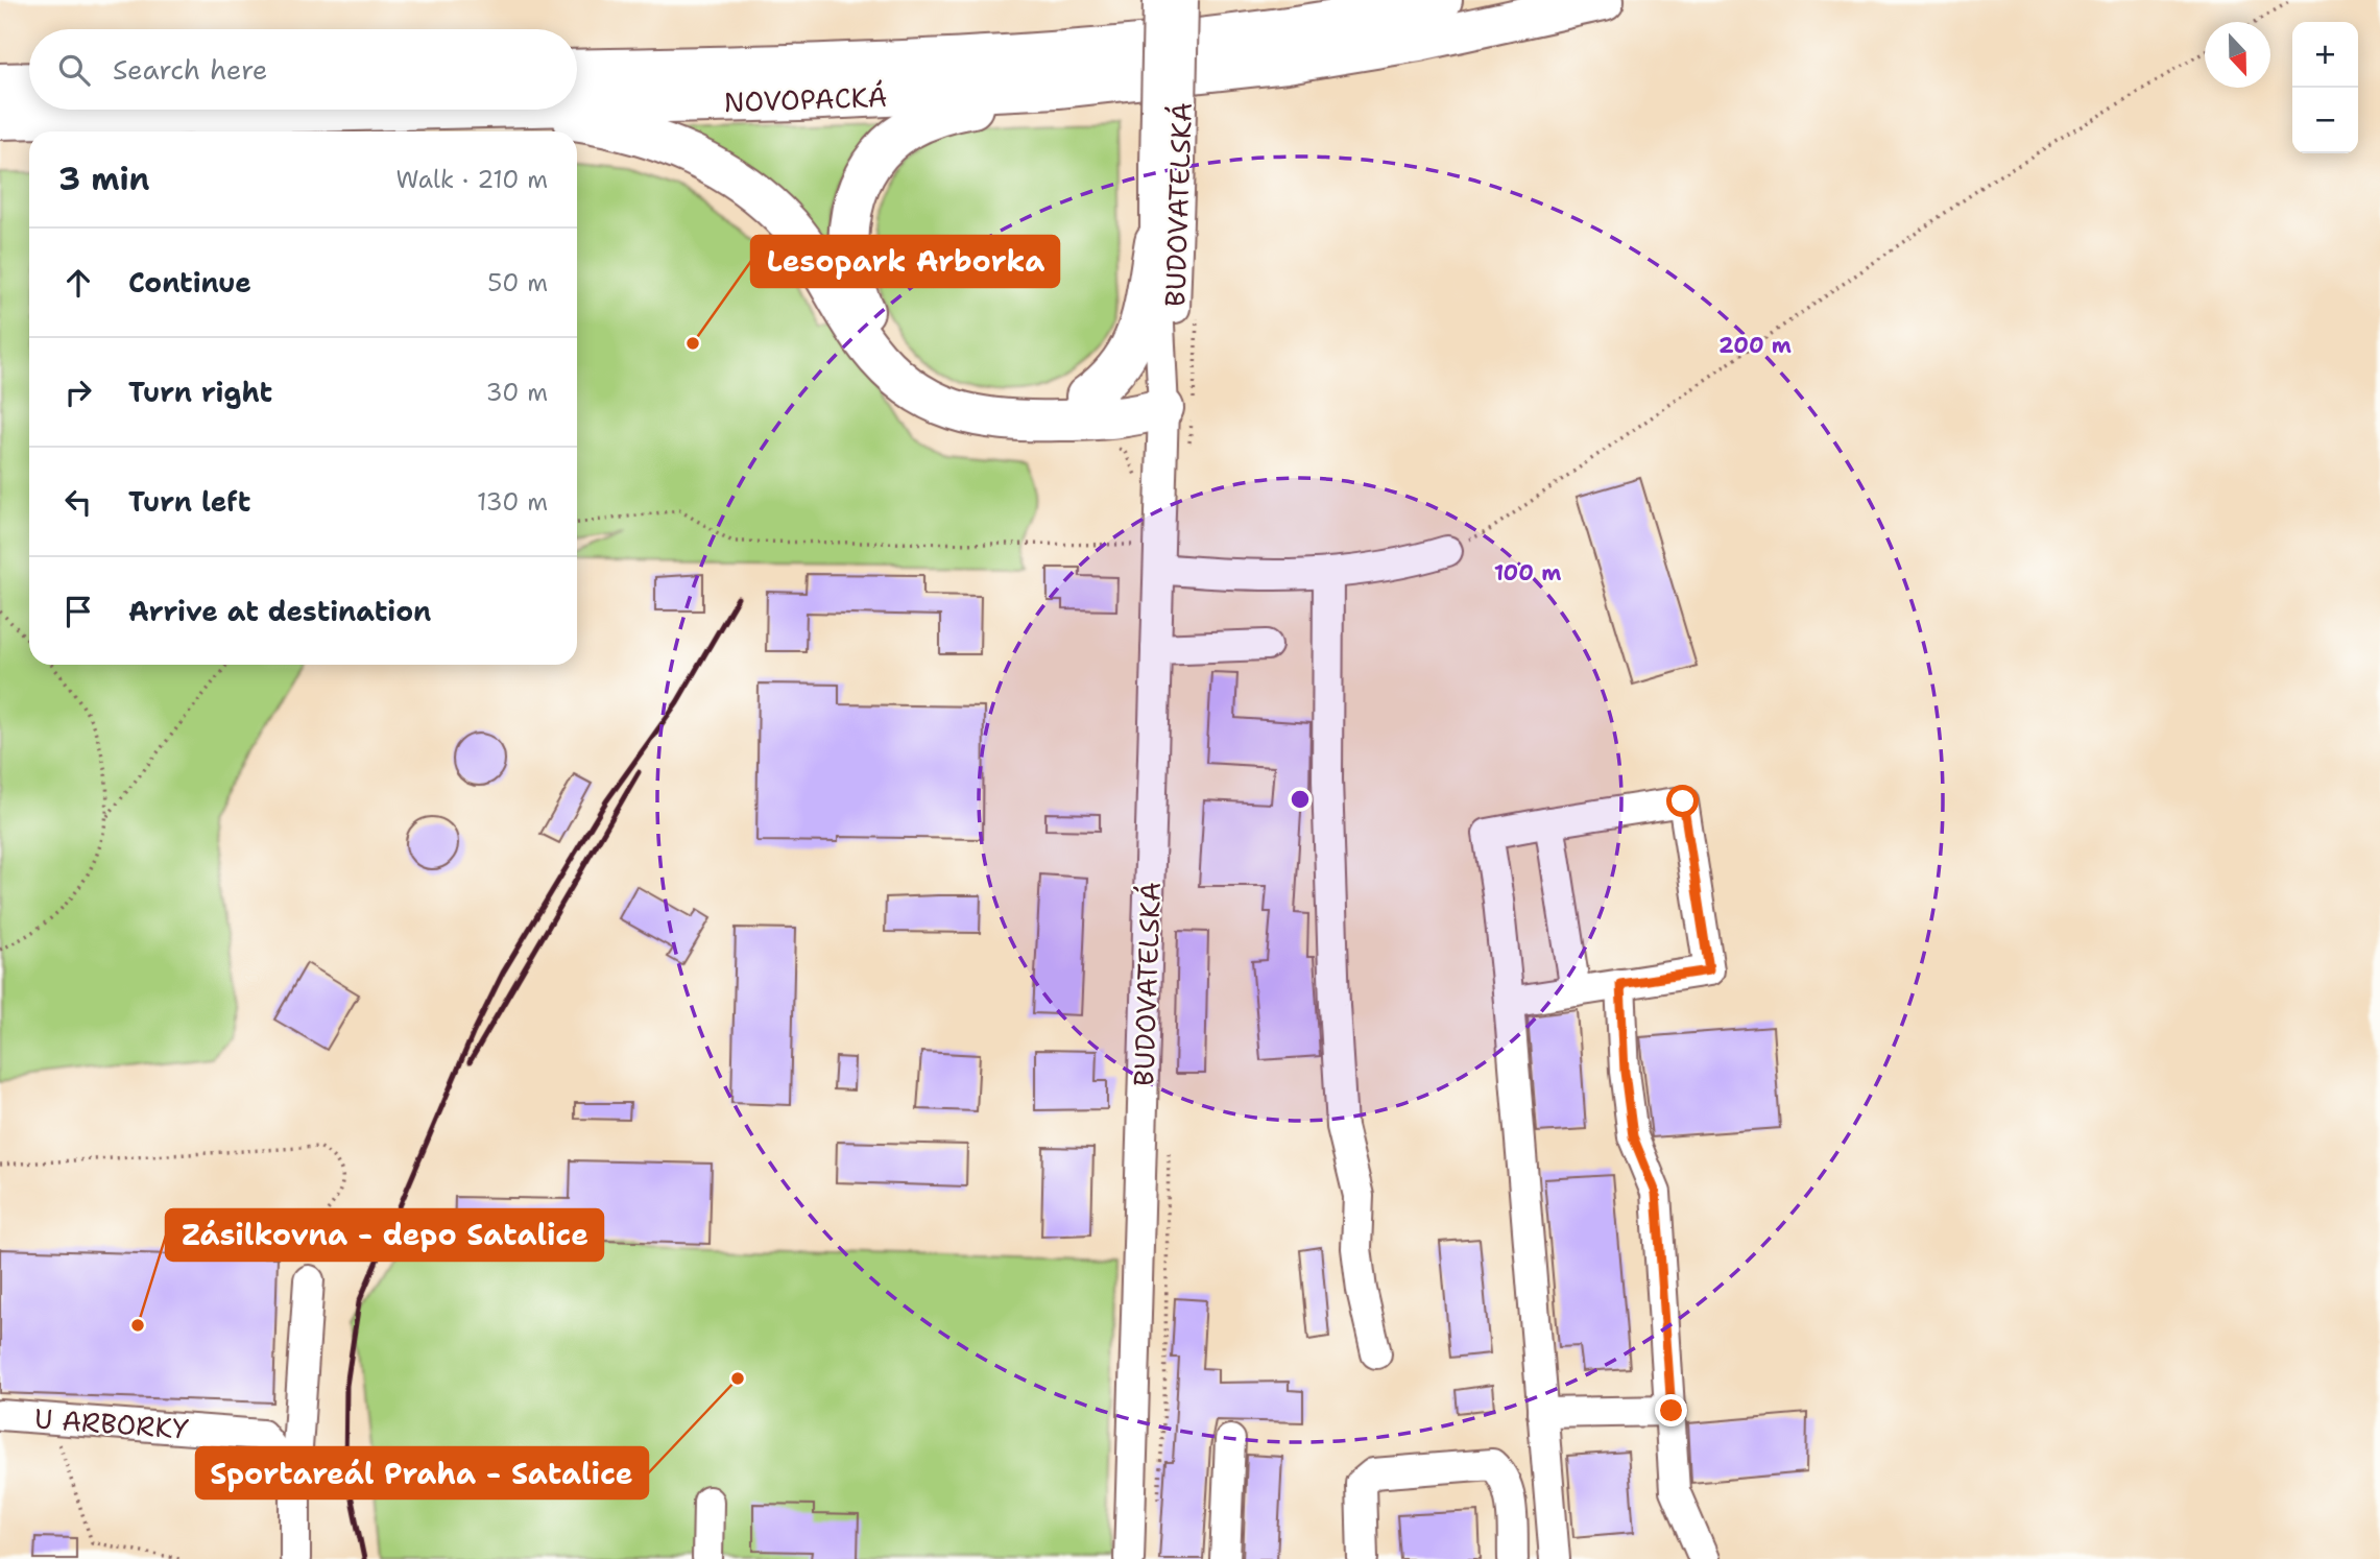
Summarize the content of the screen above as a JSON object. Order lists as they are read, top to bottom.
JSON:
{
  "streets": {
    "highway": ["NOVOPACKÁ"],
    "street": ["BUDOVATELSKÁ", "U ARBORKY"]
  },
  "places": ["Lesopark Arborka", "Zásilkovna - depo Satalice", "Sportareál Praha - Satalice"],
  "north": "bottom",
  "page": {
    "map_buttons": ["+", "−"],
    "search": "Search here",
    "heading": ["3 min", "Walk · 210 m"],
    "list": [
      ["Continue", "50 m"],
      ["Turn right", "30 m"],
      ["Turn left", "130 m"],
      "Arrive at destination"
    ]
  },
  "rings": ["200 m", "100 m"]
}
